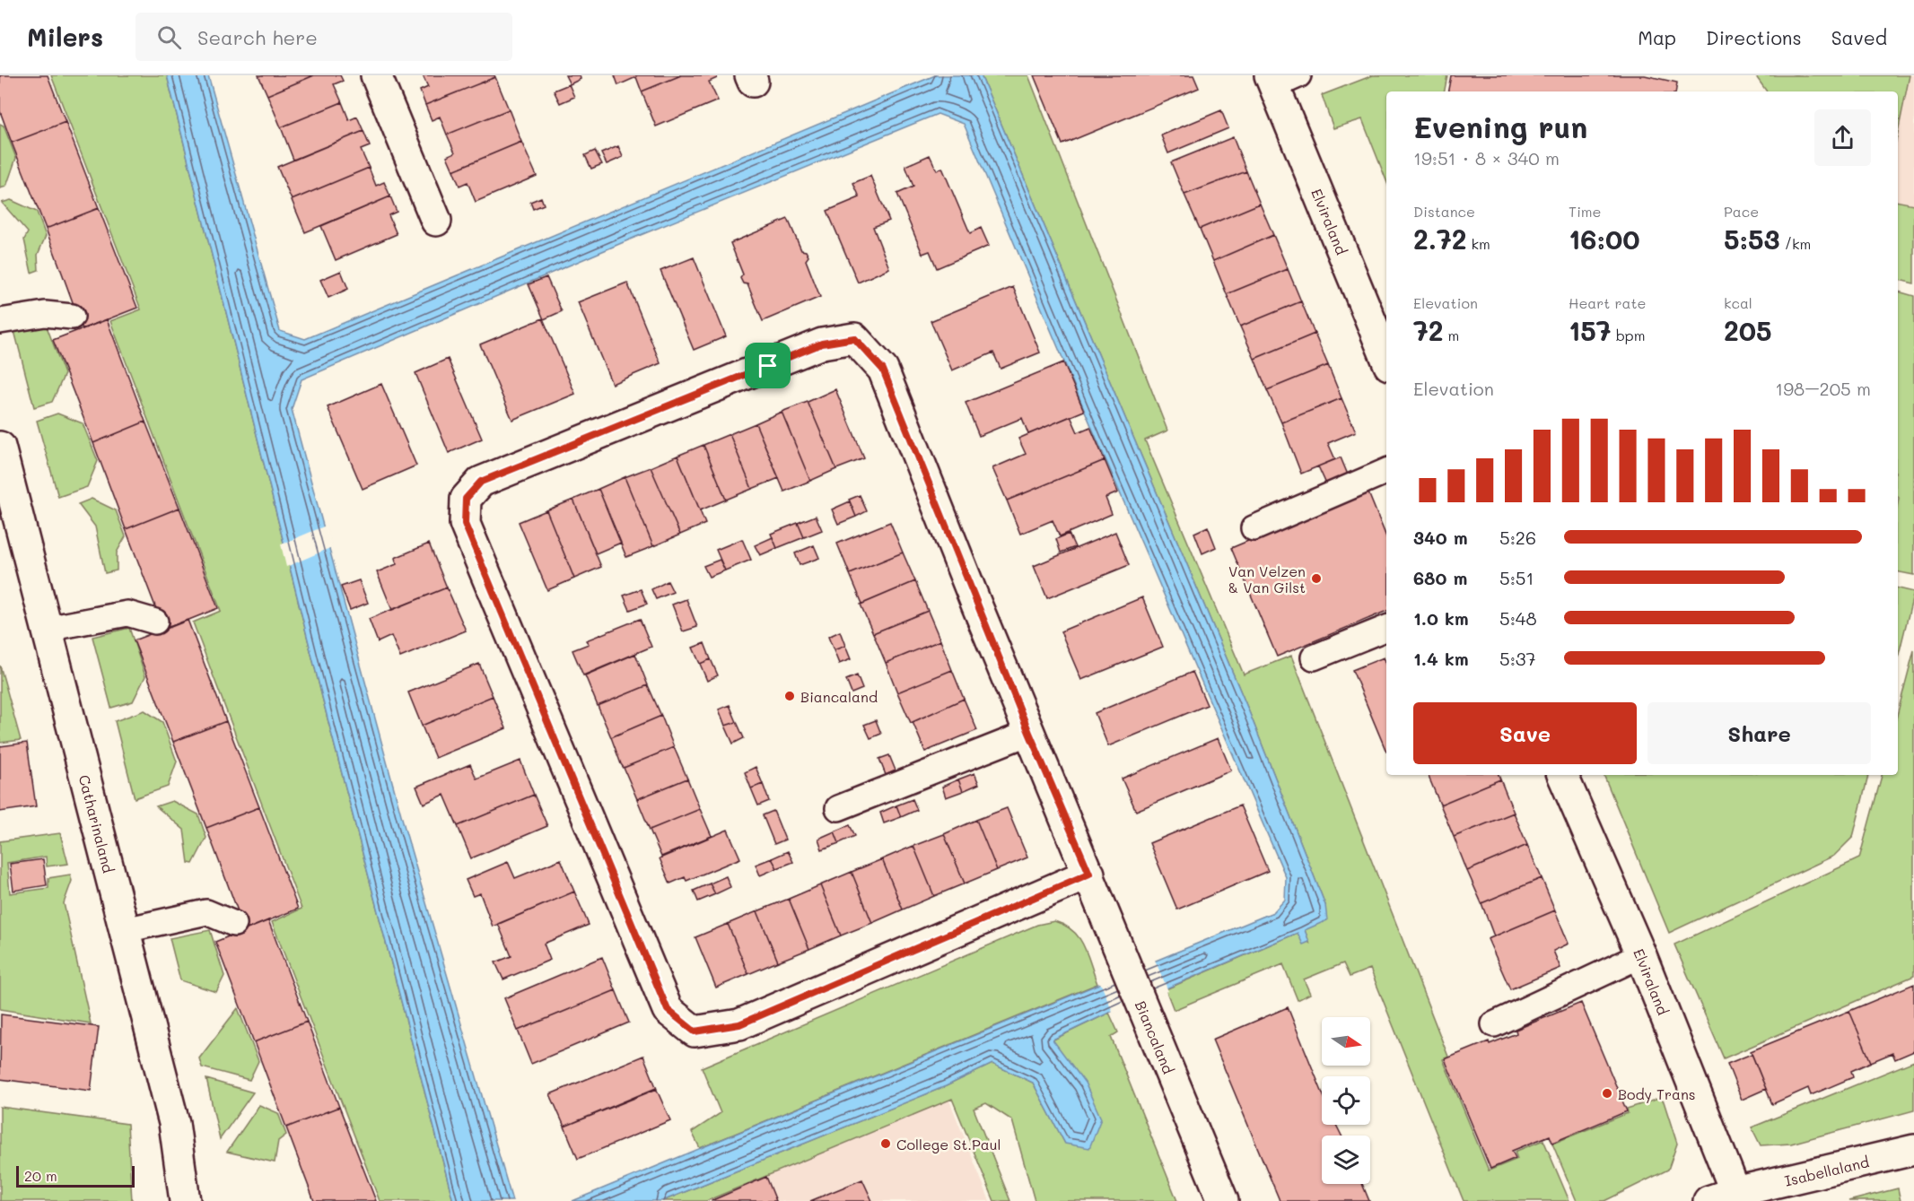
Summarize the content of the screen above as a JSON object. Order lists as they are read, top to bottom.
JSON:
{
  "streets": {
    "street": [
      "Elviraland",
      "Catharinaland",
      "Biancaland",
      "Isabellaland"
    ]
  },
  "crossings": [
    ["Elviraland", "Isabellaland"]
  ],
  "places": [
    "Van Velzen & Van Gilst",
    "Biancaland",
    "Body Trans",
    "College St.Paul"
  ],
  "scale_bar": "20 m",
  "north": "right",
  "page": {
    "header": "Milers",
    "search": "Search here",
    "nav": ["Map", "Directions", "Saved"],
    "heading": ["Evening run", "19:51 · 8 × 340 m"],
    "stats": [
      ["Distance", "2.72 km"],
      ["Time", "16:00"],
      ["Pace", "5:53 /km"],
      ["Elevation", "72 m"],
      ["Heart rate", "157 bpm"],
      ["kcal", "205"]
    ],
    "chart": ["Elevation", "198–205 m"],
    "list": [
      {
        "name": "340 m",
        "note": "5:26"
      },
      {
        "name": "680 m",
        "note": "5:51"
      },
      {
        "name": "1.0 km",
        "note": "5:48"
      },
      {
        "name": "1.4 km",
        "note": "5:37"
      }
    ],
    "buttons": ["Save", "Share"],
    "scale": "20 m"
  }
}
